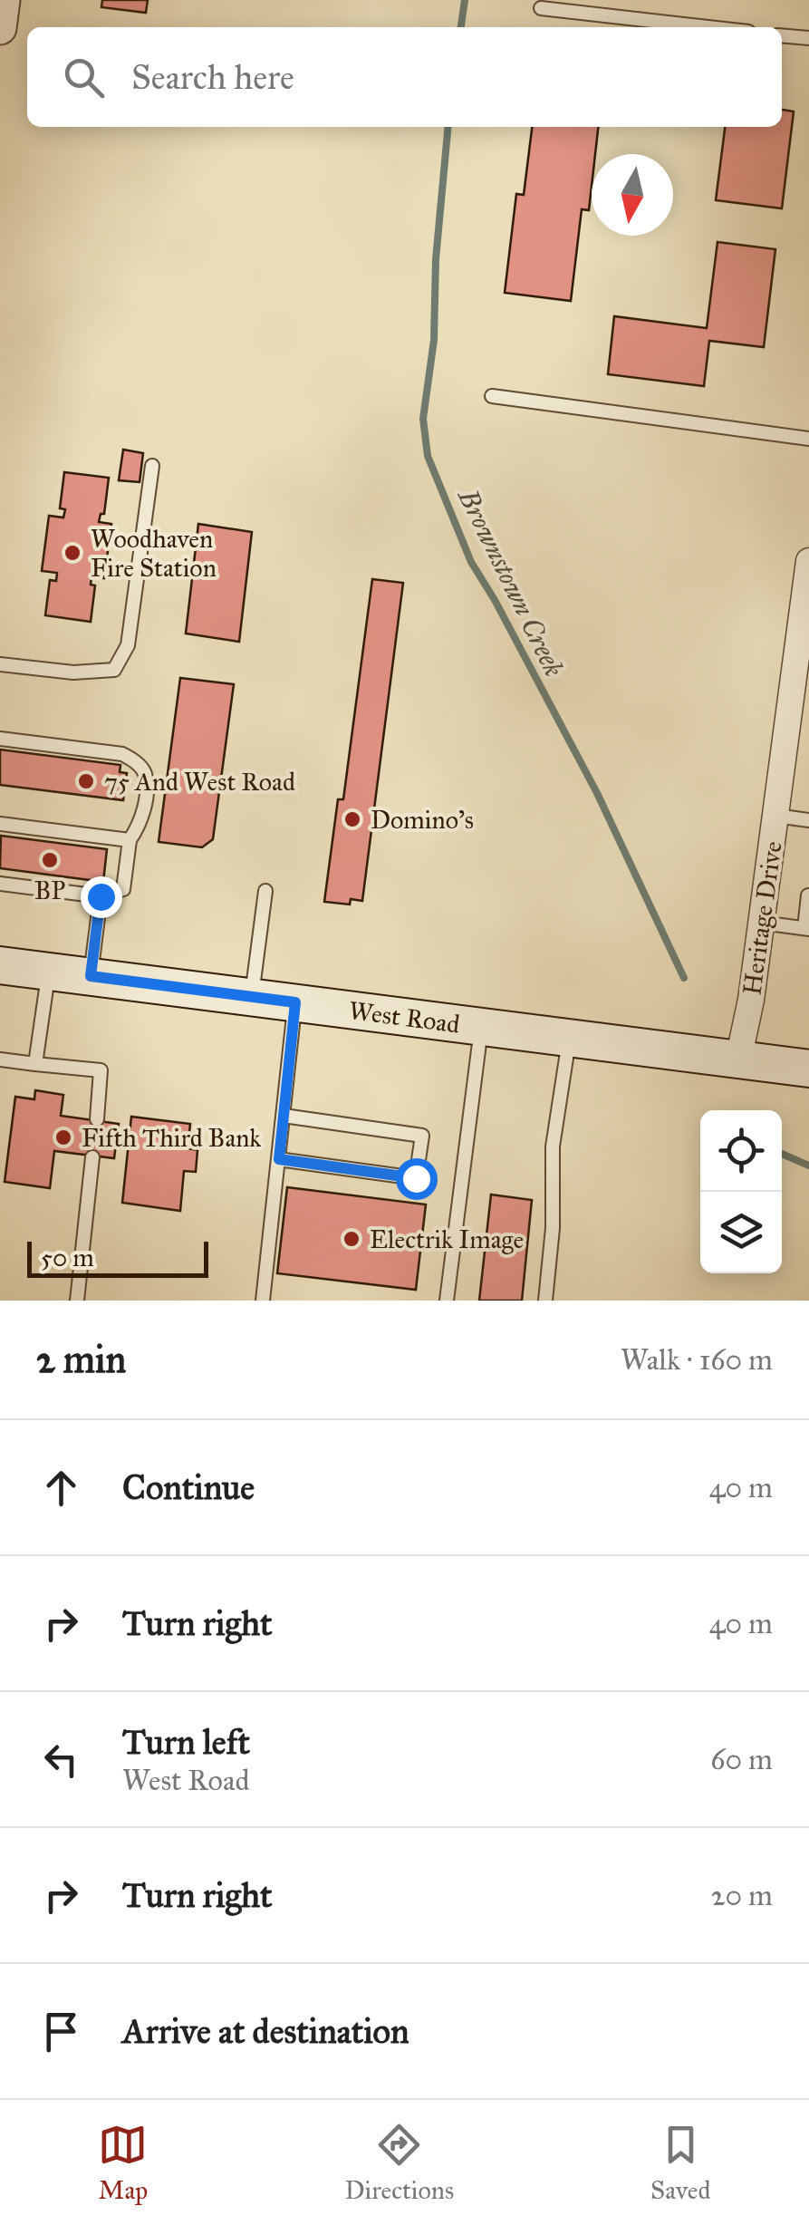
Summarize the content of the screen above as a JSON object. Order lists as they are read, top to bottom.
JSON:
{
  "streets": {
    "main road": ["West Road"],
    "street": ["Heritage Drive"]
  },
  "crossings": [
    ["Heritage Drive", "West Road"]
  ],
  "water": ["Brownstown Creek"],
  "places": [
    "Woodhaven Fire Station",
    "75 And West Road",
    "Domino's",
    "BP",
    "Fifth Third Bank",
    "Electrik Image"
  ],
  "scale_bar": "50 m",
  "north": "bottom",
  "page": {
    "search": "Search here",
    "scale": "50 m",
    "heading": ["2 min", "Walk · 160 m"],
    "list": [
      ["Continue", "40 m"],
      ["Turn right", "40 m"],
      ["Turn left", "West Road", "60 m"],
      ["Turn right", "20 m"],
      "Arrive at destination"
    ],
    "nav": ["Map", "Directions", "Saved"]
  }
}
